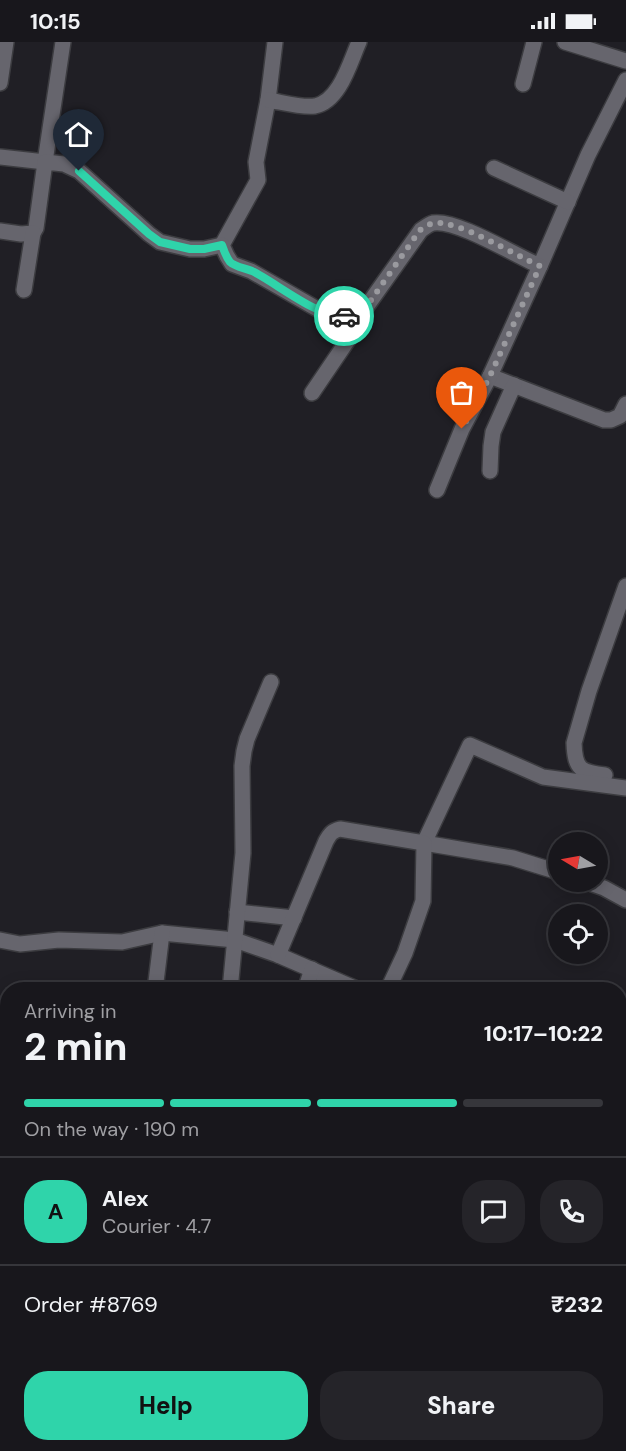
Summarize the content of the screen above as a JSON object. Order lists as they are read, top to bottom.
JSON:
{
  "north": "left",
  "page": {
    "status": "10:15",
    "heading": ["2 min", "Arriving in", "10:17–10:22"],
    "panel": [
      "Alex",
      "Courier · 4.7",
      "Order #8769",
      "₹232"
    ],
    "bar": "On the way · 190 m",
    "round": "A",
    "buttons": ["Help", "Share"]
  }
}
